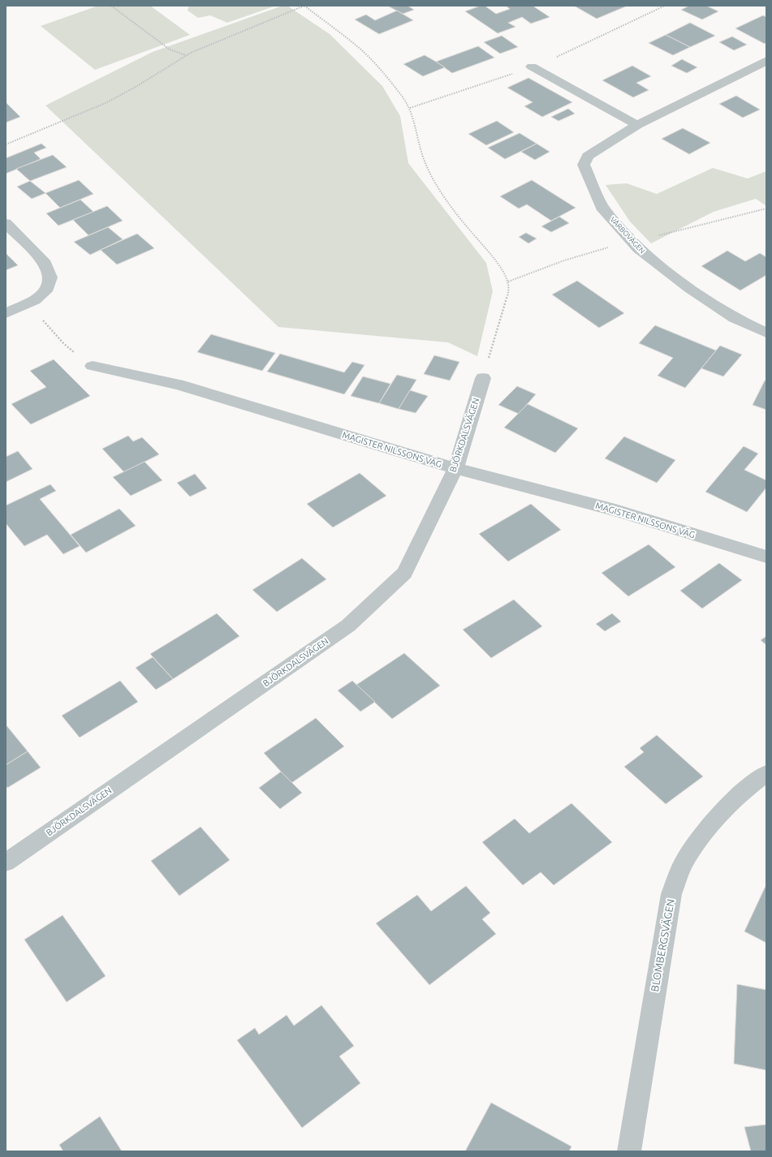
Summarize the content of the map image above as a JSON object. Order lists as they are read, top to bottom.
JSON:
{
  "streets": {
    "street": [
      "VÅRBOVÄGEN",
      "BJÖRKDALSVÄGEN",
      "MAGISTER NILSSONS VÄG",
      "BLOMBERGSVÄGEN"
    ]
  },
  "crossings": [
    ["BJÖRKDALSVÄGEN", "MAGISTER NILSSONS VÄG"]
  ]
}
